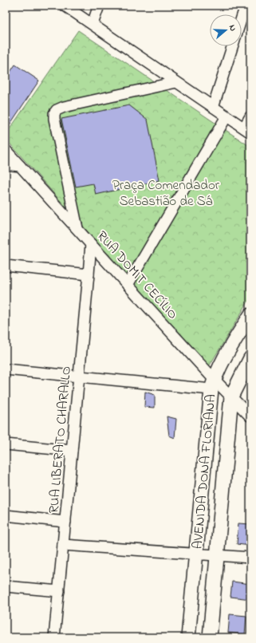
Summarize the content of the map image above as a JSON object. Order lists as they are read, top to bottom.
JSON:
{
  "streets": {
    "main road": ["AVENIDA DONA FLORIANA"],
    "street": ["RUA DOMIT CECÍLIO", "RUA LIBERATO CHARALLO"]
  },
  "crossings": [
    ["RUA DOMIT CECÍLIO", "RUA LIBERATO CHARALLO"],
    ["RUA DOMIT CECÍLIO", "AVENIDA DONA FLORIANA"]
  ],
  "parks": ["Praça Comendador Sebastião de Sá"],
  "north": "right"
}
